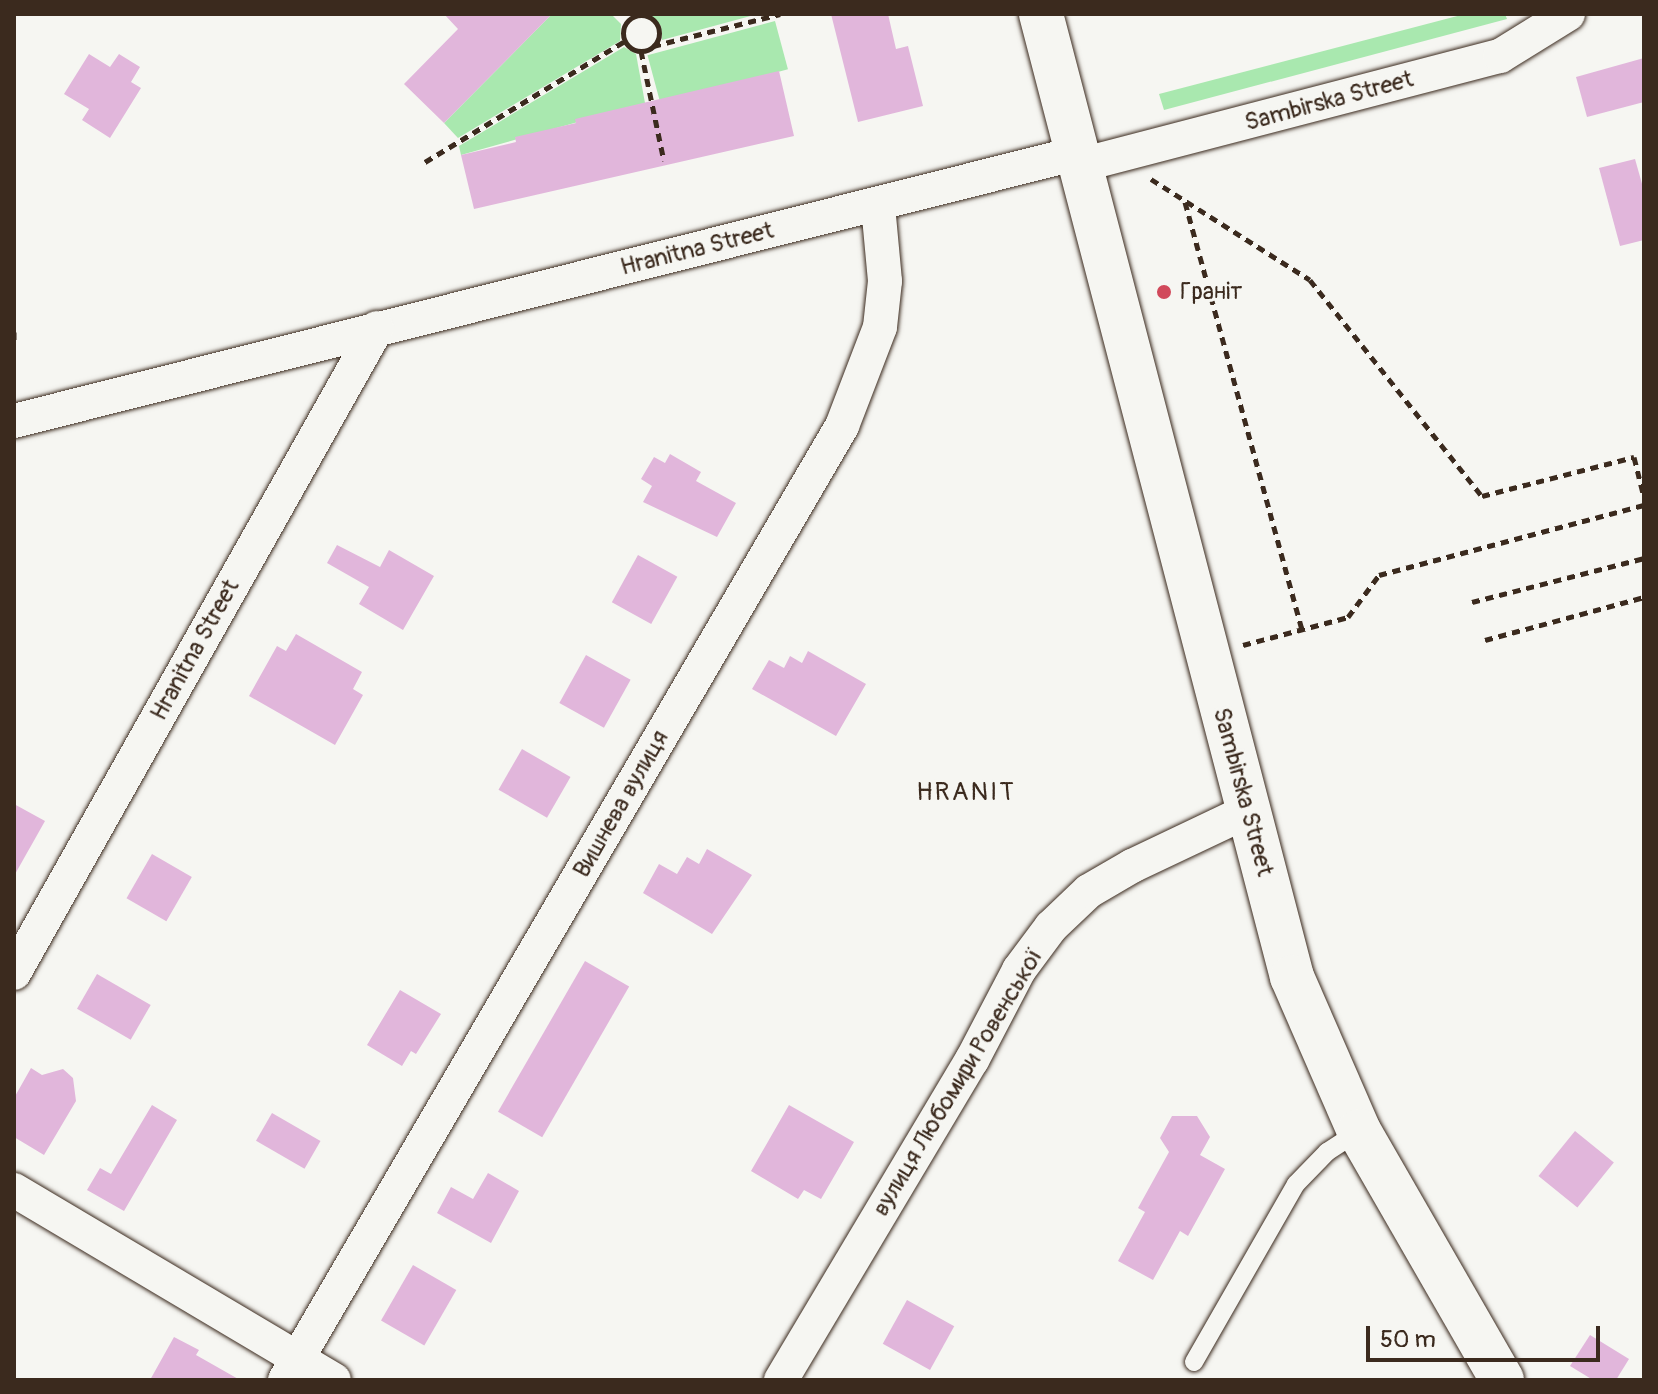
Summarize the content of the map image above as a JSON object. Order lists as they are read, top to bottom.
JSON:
{
  "streets": {
    "main road": ["Sambirska Street"],
    "street": ["Hranitna Street", "Вишнева вулиця", "вулиця Любомири Ровенської"]
  },
  "crossings": [
    ["Sambirska Street", "Hranitna Street"],
    ["Sambirska Street", "вулиця Любомири Ровенської"],
    ["Hranitna Street", "Вишнева вулиця"]
  ],
  "districts": ["HRANIT"],
  "places": ["Граніт"],
  "scale_bar": "50 m"
}
